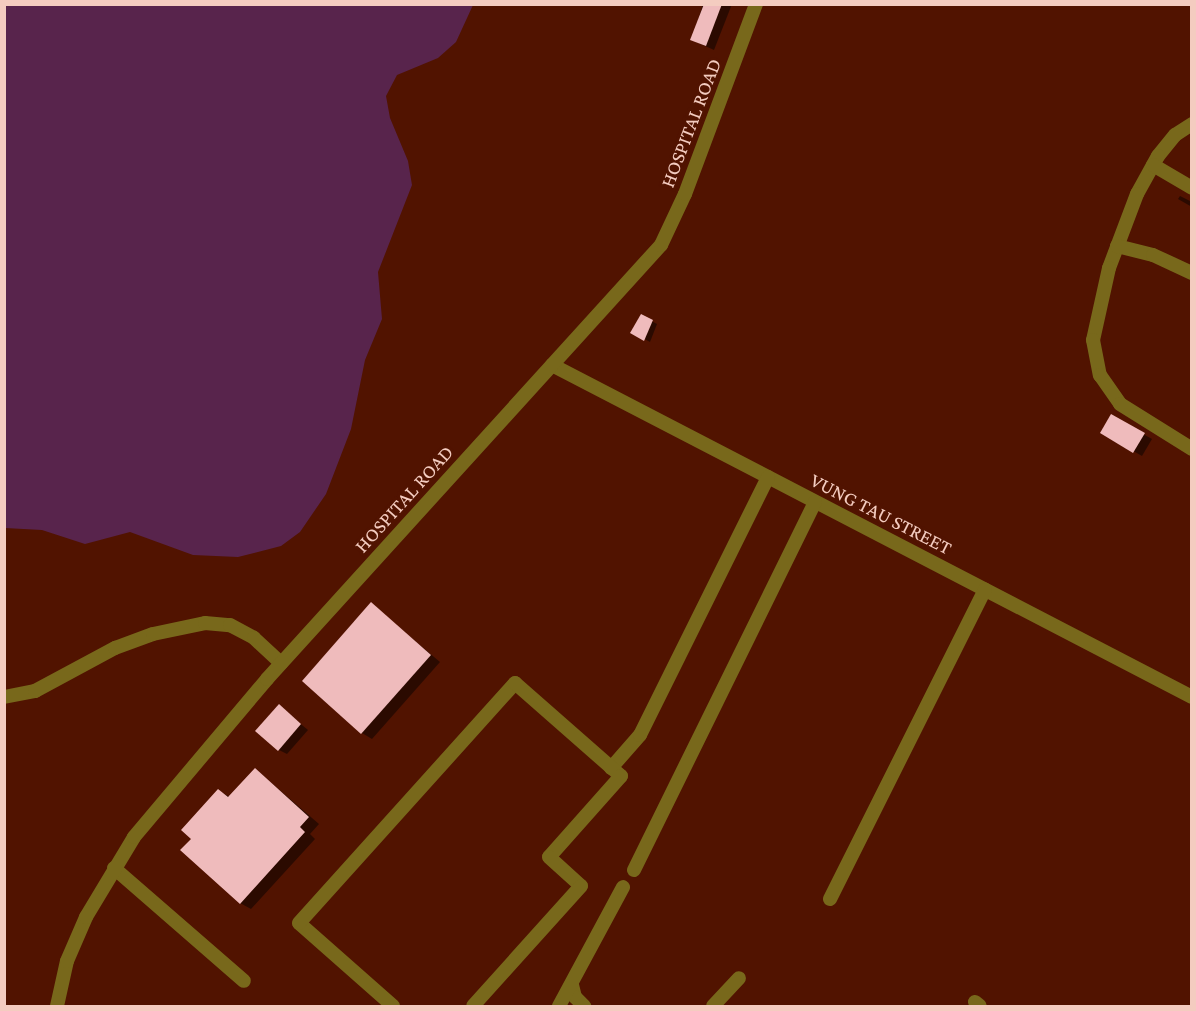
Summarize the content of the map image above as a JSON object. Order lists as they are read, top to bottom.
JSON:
{
  "streets": {
    "street": ["HOSPITAL ROAD", "VUNG TAU STREET"]
  },
  "crossings": [
    ["HOSPITAL ROAD", "VUNG TAU STREET"]
  ]
}
